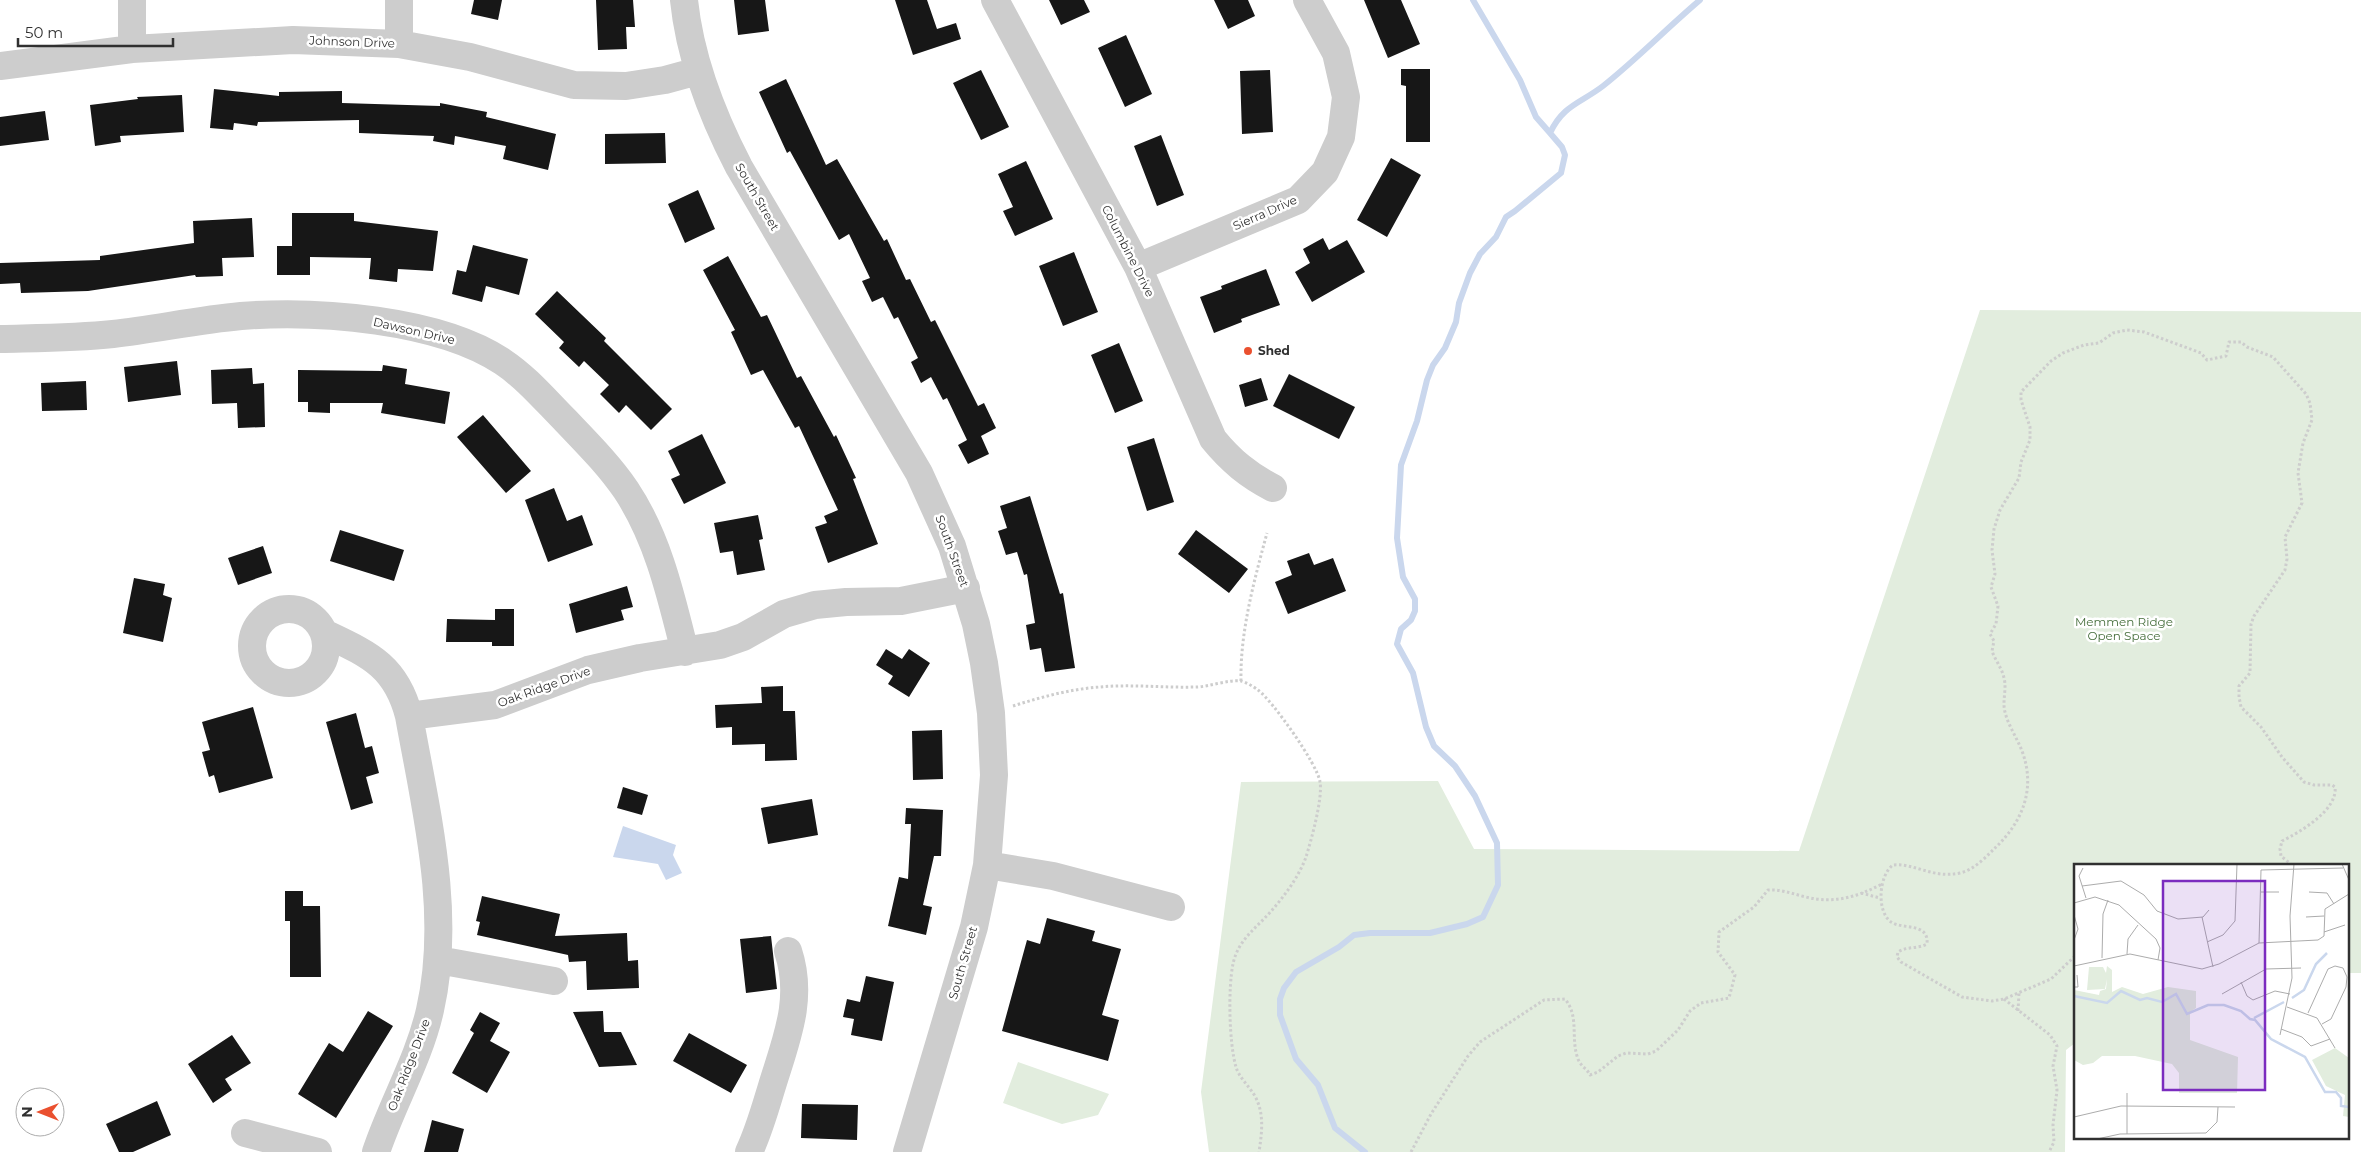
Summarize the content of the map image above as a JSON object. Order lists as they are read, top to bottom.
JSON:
{
  "streets": {
    "street": [
      "Johnson Drive",
      "South Street",
      "Sierra Drive",
      "Columbine Drive",
      "Dawson Drive",
      "Oak Ridge Drive"
    ]
  },
  "crossings": [
    ["Johnson Drive", "South Street"],
    ["South Street", "Oak Ridge Drive"],
    ["Sierra Drive", "Columbine Drive"],
    ["Dawson Drive", "Oak Ridge Drive"]
  ],
  "parks": ["Memmen Ridge Open Space"],
  "places": ["Shed"],
  "scale_bar": "50 m",
  "north": "left"
}
